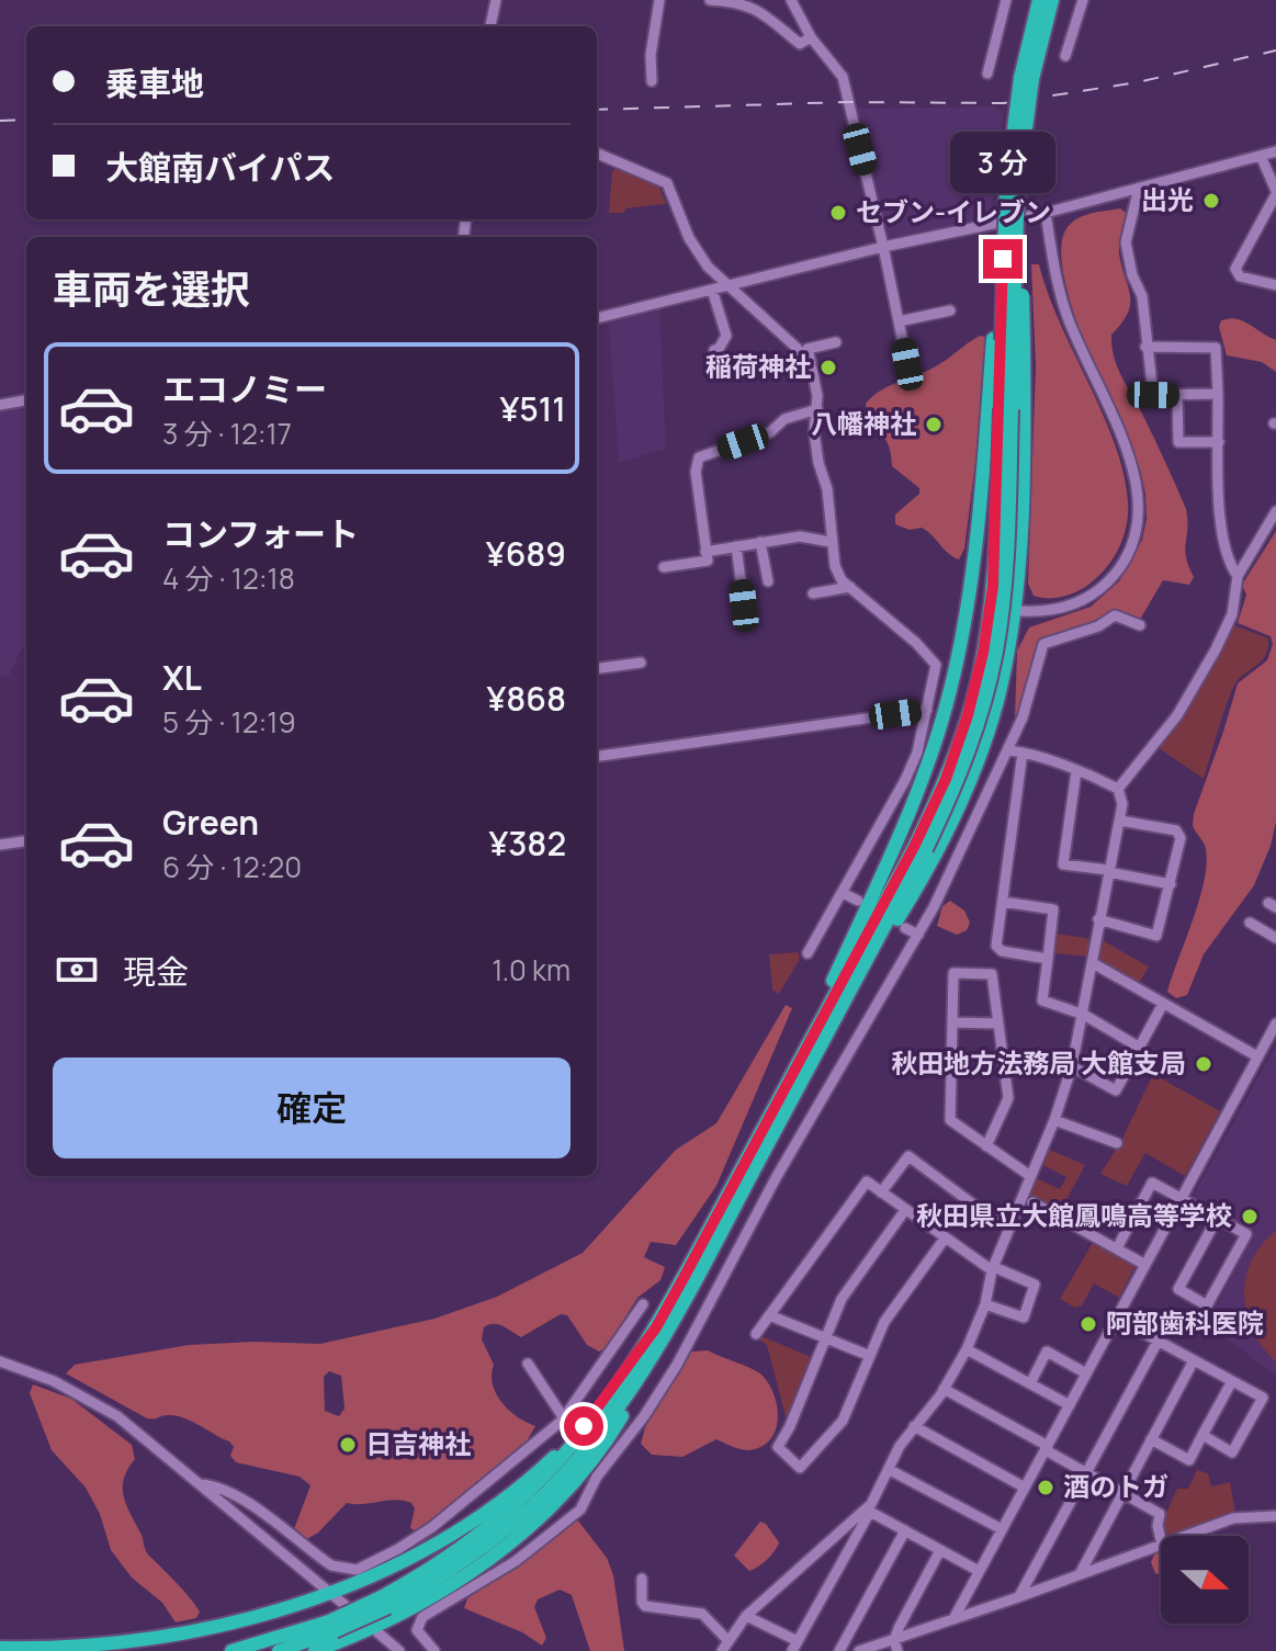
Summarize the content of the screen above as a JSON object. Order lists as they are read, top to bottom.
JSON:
{
  "places": [
    "出光",
    "セブン-イレブン",
    "稲荷神社",
    "八幡神社",
    "秋田地方法務局 大館支局",
    "秋田県立大館鳳鳴高等学校",
    "阿部歯科医院",
    "日吉神社",
    "酒のトガ"
  ],
  "north": "right",
  "page": {
    "banner": ["乗車地", "大館南バイパス"],
    "bubble": "3 分",
    "heading": "車両を選択",
    "list": [
      {
        "name": "エコノミー",
        "note": "3 分 · 12:17",
        "value": "¥511"
      },
      {
        "name": "コンフォート",
        "note": "4 分 · 12:18",
        "value": "¥689"
      },
      {
        "name": "XL",
        "note": "5 分 · 12:19",
        "value": "¥868"
      },
      {
        "name": "Green",
        "note": "6 分 · 12:20",
        "value": "¥382"
      }
    ],
    "pay": ["現金", "1.0 km"],
    "buttons": "確定"
  }
}
